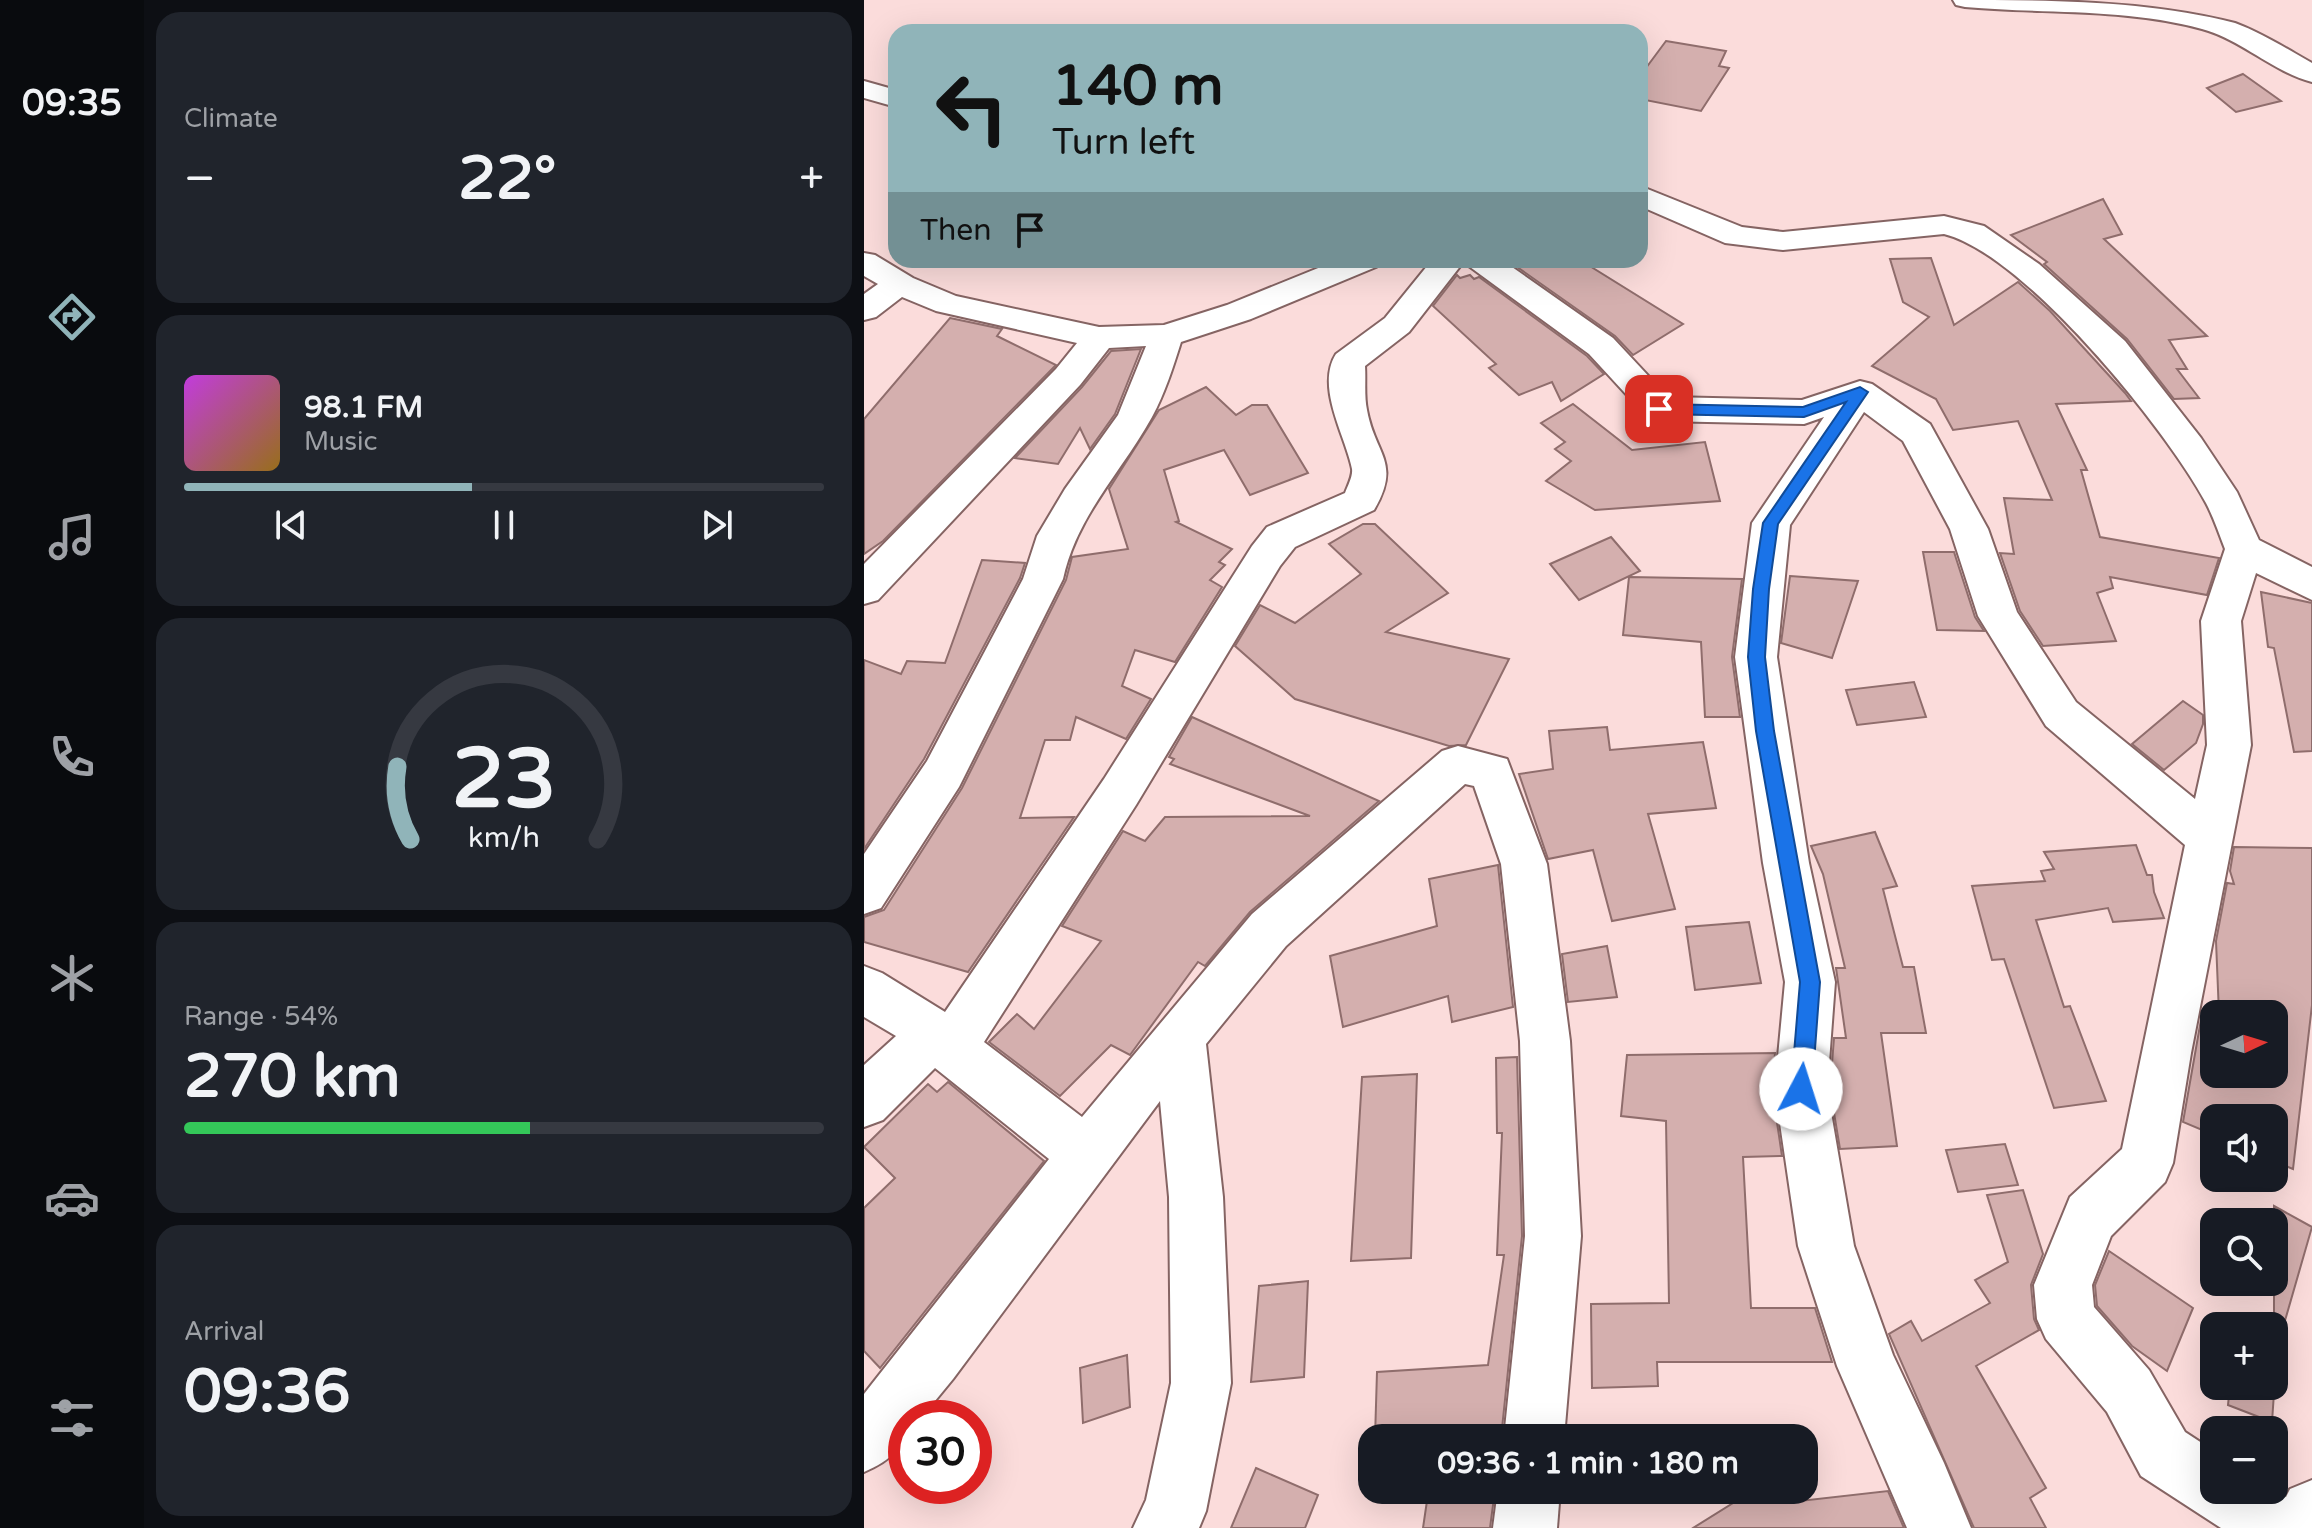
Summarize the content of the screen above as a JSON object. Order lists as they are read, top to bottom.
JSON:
{
  "north": "right",
  "page": {
    "tabs": "09:35",
    "tile": [
      "Climate",
      ["Range · 54%", "270 km"],
      ["Arrival", "09:36"]
    ],
    "turn": ["140 m", "Turn left"],
    "heat": ["−", "22°", "+"],
    "then": "Then",
    "song": ["98.1 FM", "Music"],
    "map_buttons": ["+", "−"],
    "limit": "30",
    "trip": "09:36 · 1 min · 180 m",
    "gauge": ["23", "km/h"]
  }
}
